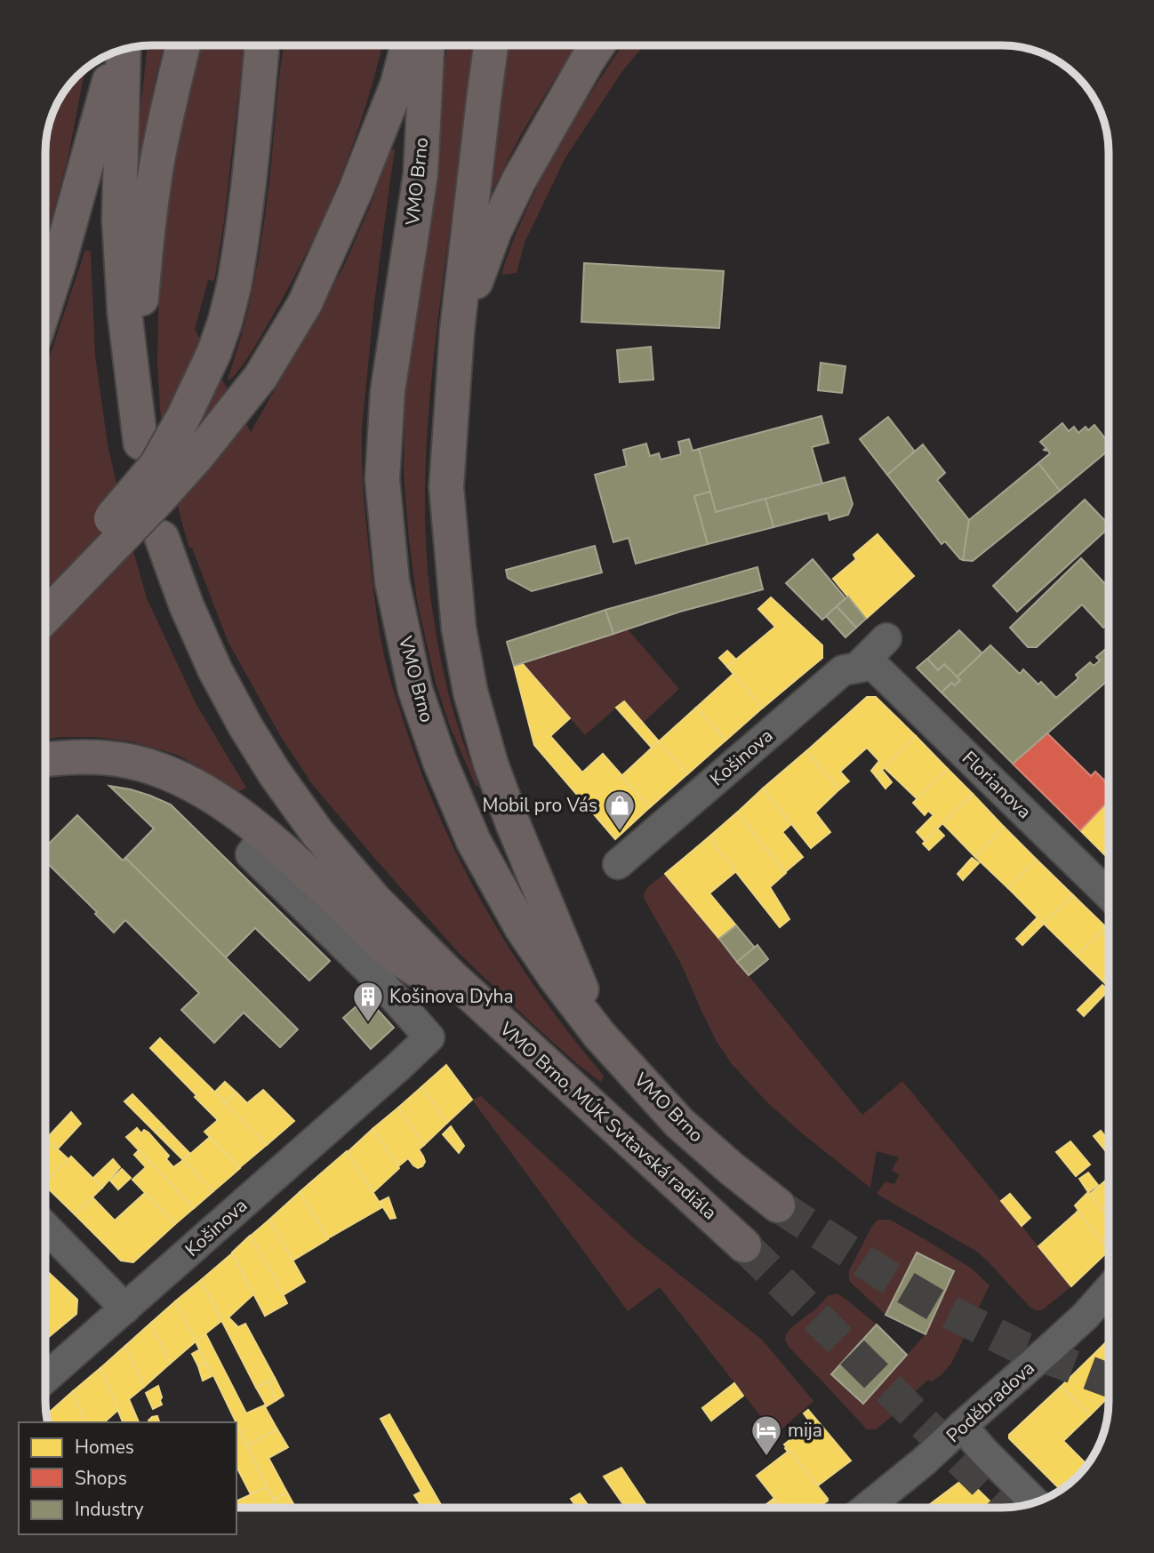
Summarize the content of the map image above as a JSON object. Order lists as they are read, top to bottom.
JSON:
{
  "streets": {
    "highway": ["VMO Brno", "VMO Brno, MÚK Svitavská radiála"],
    "street": ["Košinova", "Florianova", "Poděbradova"]
  },
  "crossings": [
    ["Košinova", "Florianova"]
  ],
  "places": {
    "shop": ["Mobil pro Vás"],
    "building": ["Košinova Dyha"],
    "hotel": ["mija"]
  },
  "legend": ["Homes", "Shops", "Industry"]
}
